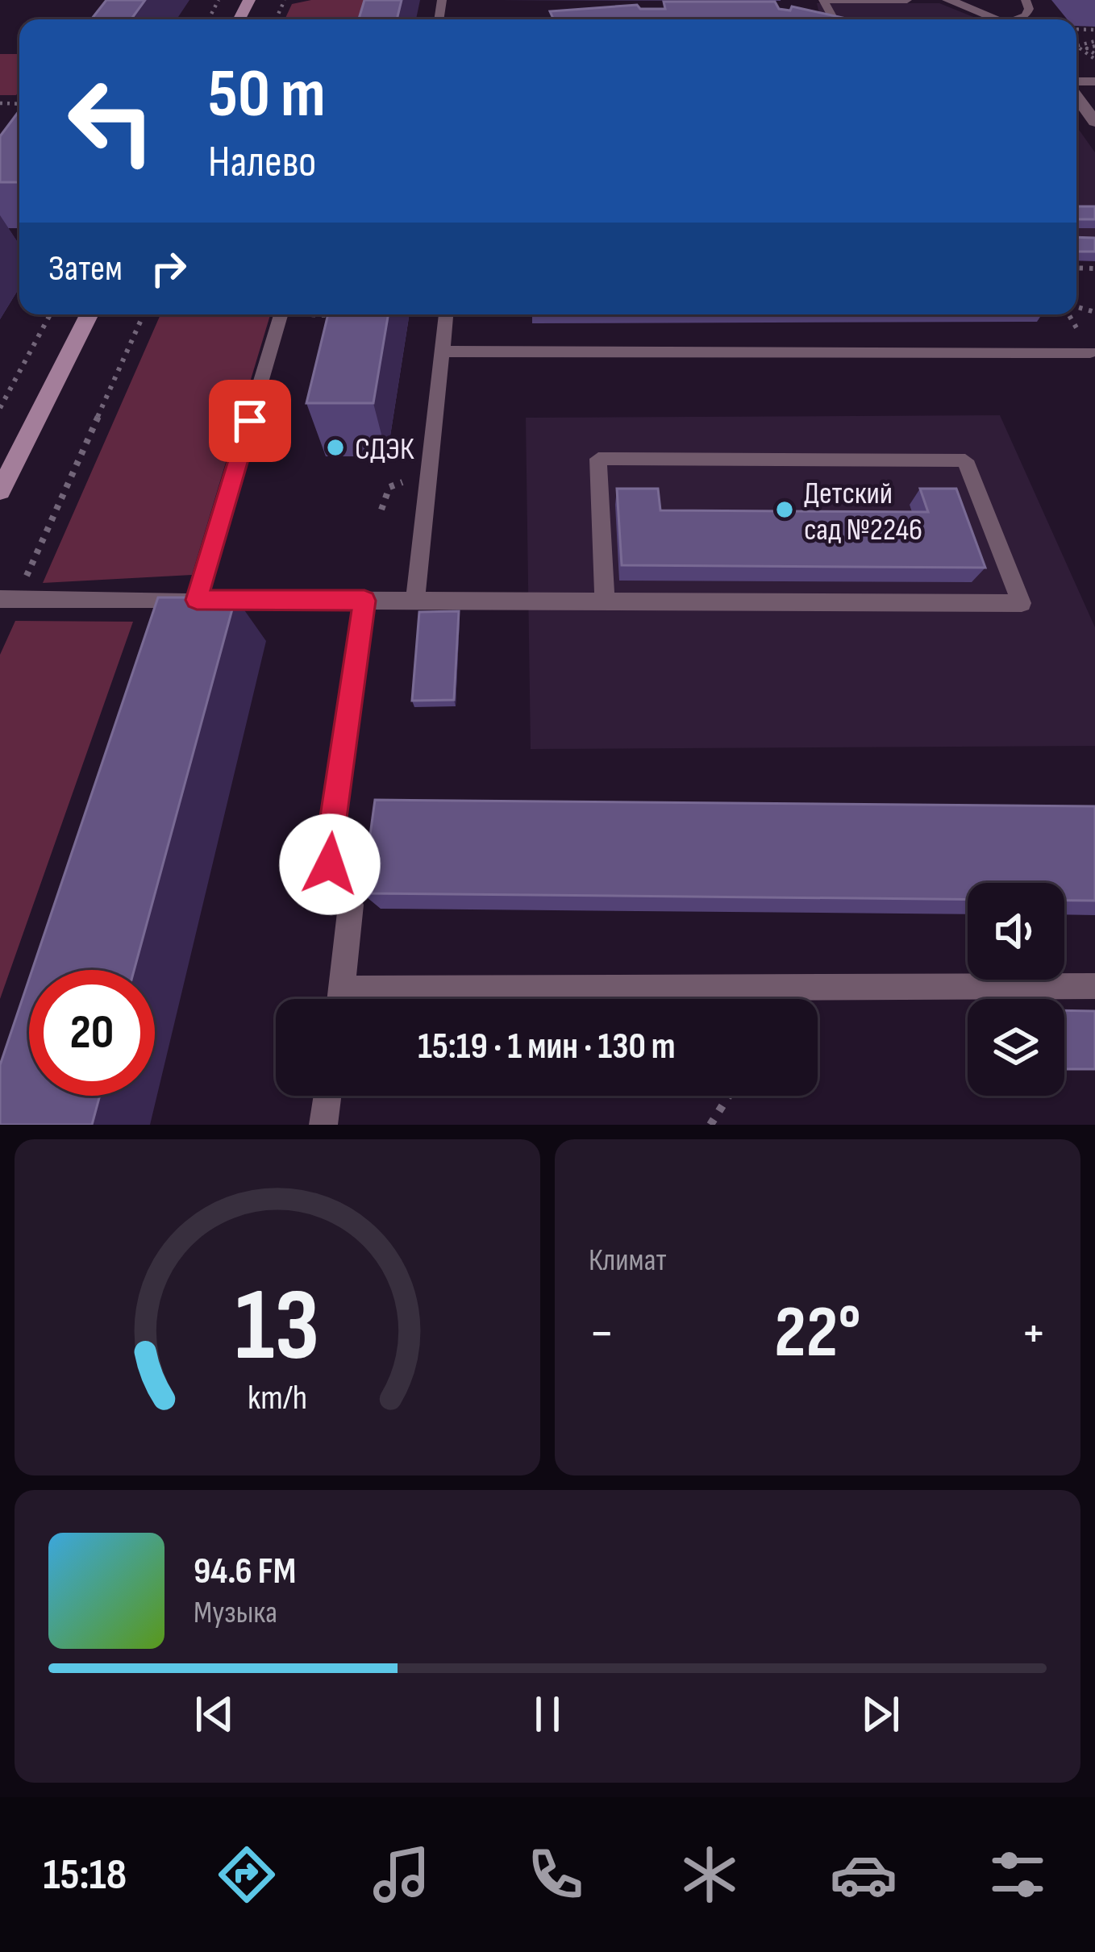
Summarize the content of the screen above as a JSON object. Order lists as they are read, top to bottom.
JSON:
{
  "places": ["СДЭК", "Детский сад №2246"],
  "page": {
    "turn": ["50 m", "Налево"],
    "then": "Затем",
    "limit": "20",
    "trip": "15:19 · 1 мин · 130 m",
    "tile": "Климат",
    "heat": ["−", "22°", "+"],
    "song": ["94.6 FM", "Музыка"],
    "tabs": "15:18",
    "gauge": ["13", "km/h"]
  }
}
